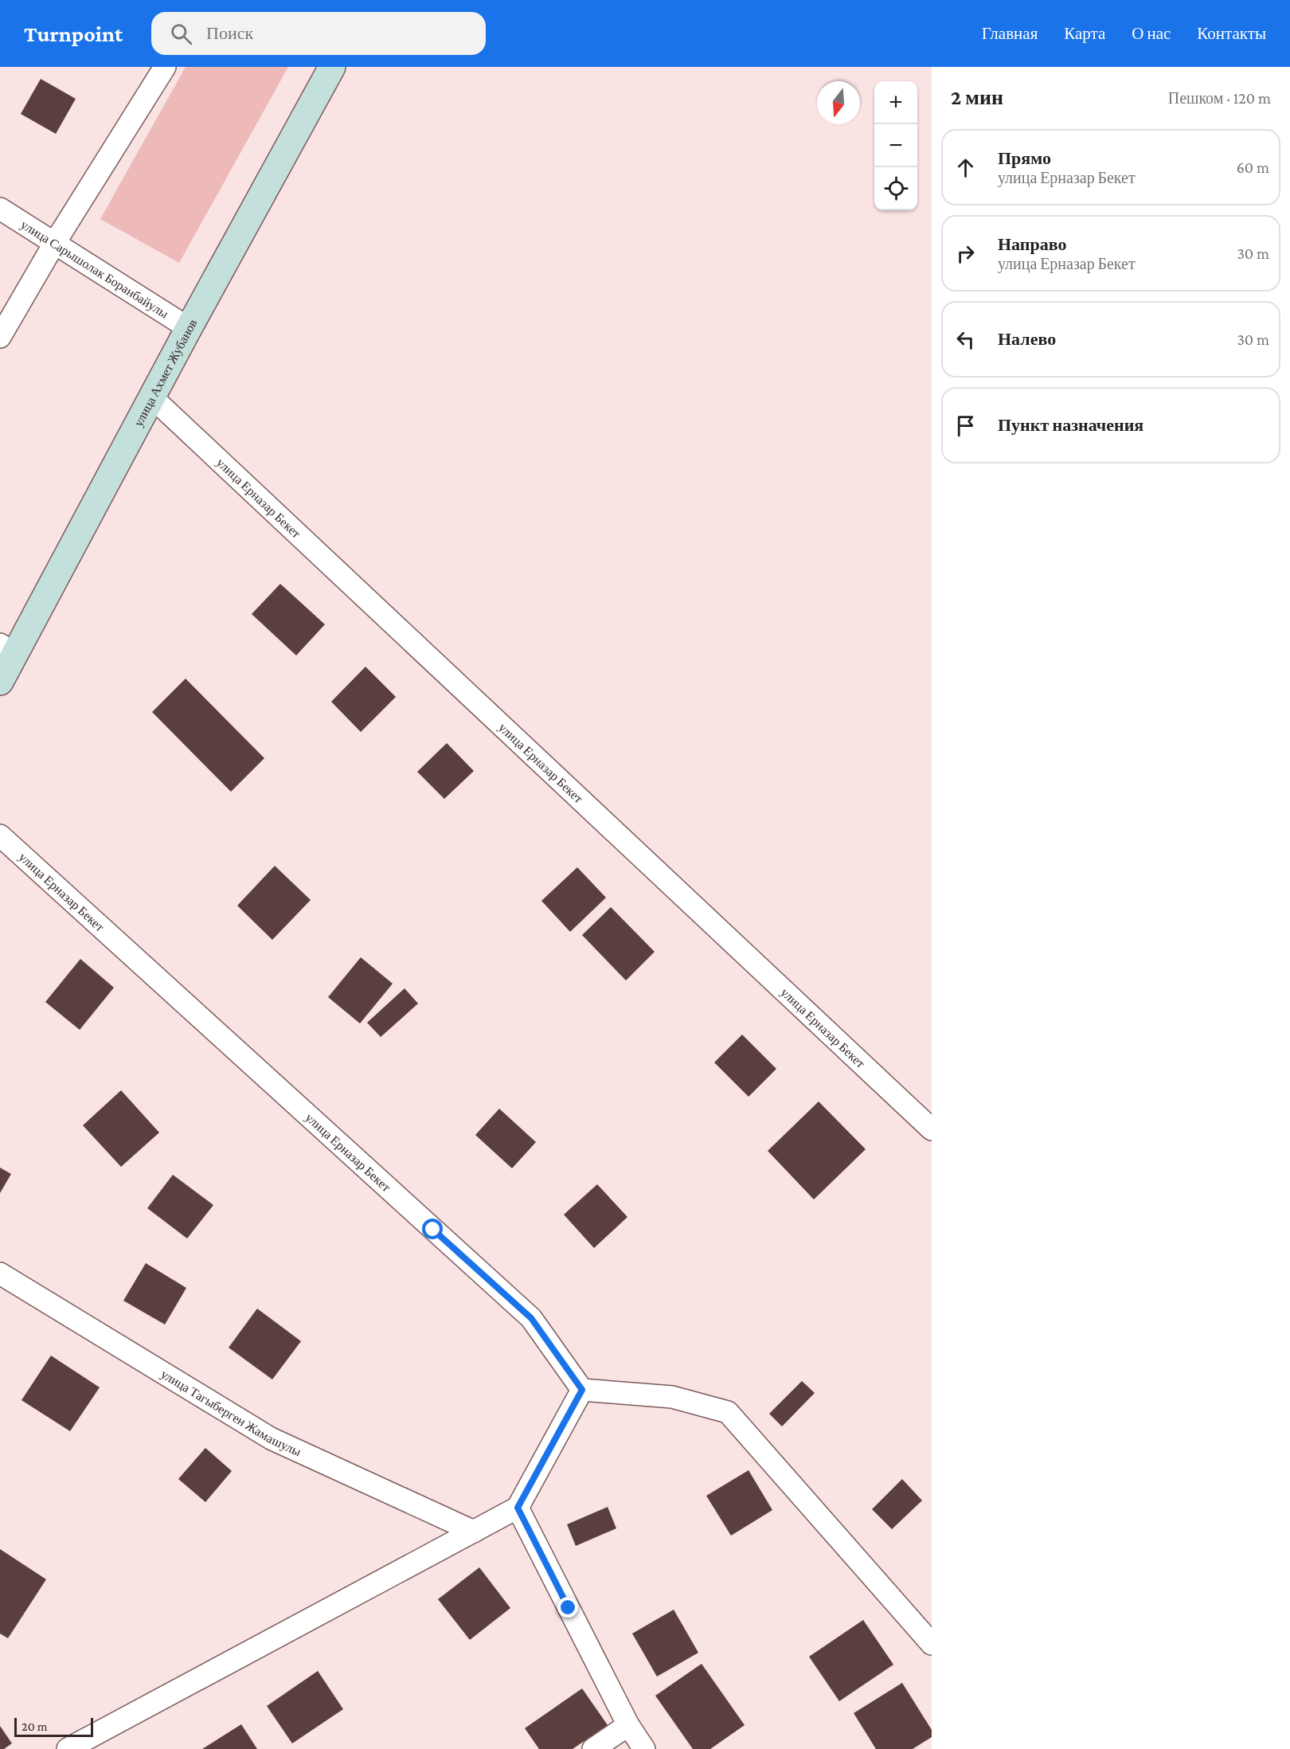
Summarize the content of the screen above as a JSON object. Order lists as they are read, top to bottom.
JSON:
{
  "streets": {
    "main road": ["улица Ахмет Жубанов"],
    "street": ["улица Сарышолак Боранбайулы", "улица Ерназар Бекет", "улица Тагыберген Жамашулы"]
  },
  "crossings": [
    ["улица Сарышолак Боранбайулы", "улица Ахмет Жубанов"],
    ["улица Ахмет Жубанов", "улица Ерназар Бекет"]
  ],
  "scale_bar": "20 m",
  "north": "bottom",
  "page": {
    "header": "Turnpoint",
    "search": "Поиск",
    "nav": [
      "Главная",
      "Карта",
      "О нас",
      "Контакты"
    ],
    "heading": ["2 мин", "Пешком · 120 m"],
    "map_buttons": ["+", "−"],
    "list": [
      ["Прямо", "улица Ерназар Бекет", "60 m"],
      ["Направо", "улица Ерназар Бекет", "30 m"],
      ["Налево", "30 m"],
      "Пункт назначения"
    ],
    "scale": "20 m"
  }
}
